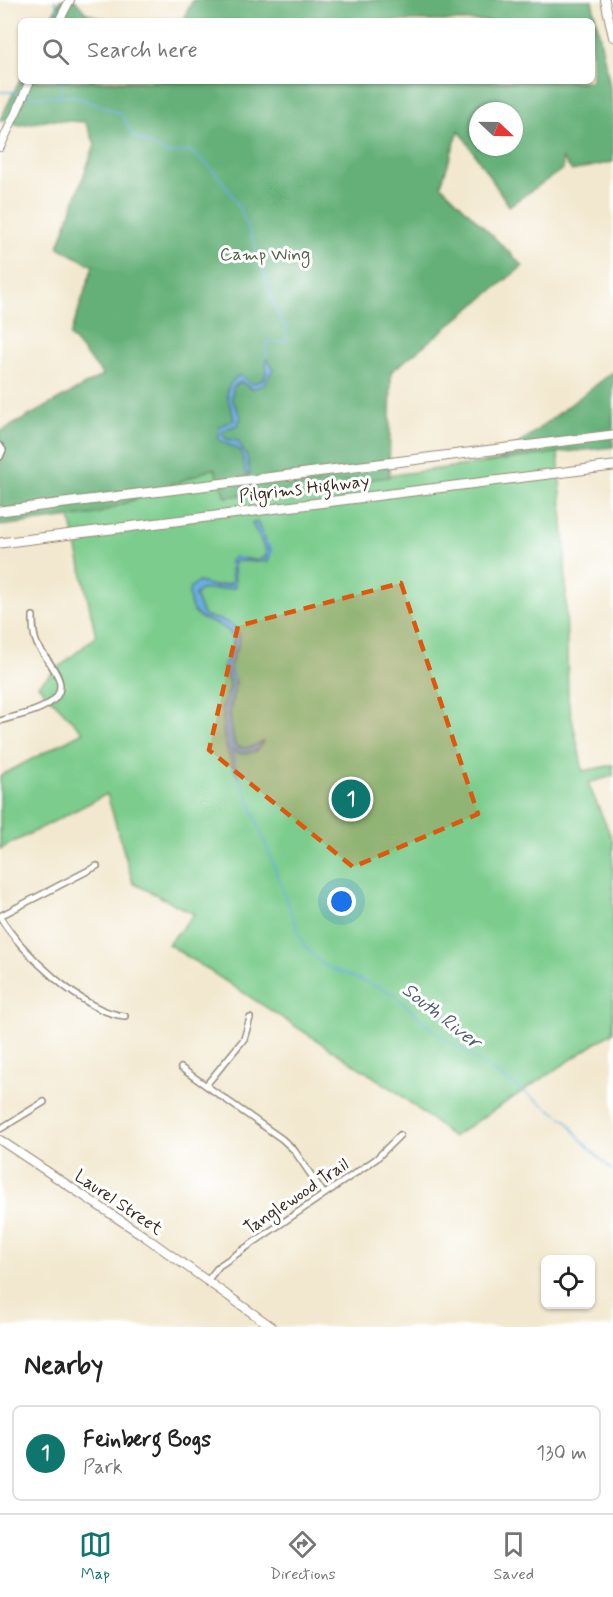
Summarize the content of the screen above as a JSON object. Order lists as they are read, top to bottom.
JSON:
{
  "streets": {
    "highway": ["Pilgrims Highway"],
    "main road": ["Laurel Street"],
    "street": ["Tanglewood Trail"]
  },
  "crossings": [
    ["Tanglewood Trail", "Laurel Street"]
  ],
  "water": ["South River"],
  "parks": ["Camp Wing"],
  "north": "right",
  "page": {
    "search": "Search here",
    "pins": "1",
    "heading": "Nearby",
    "list": [
      {
        "mark": "1",
        "name": "Feinberg Bogs",
        "note": "Park",
        "value": "130 m"
      }
    ],
    "nav": ["Map", "Directions", "Saved"]
  }
}
